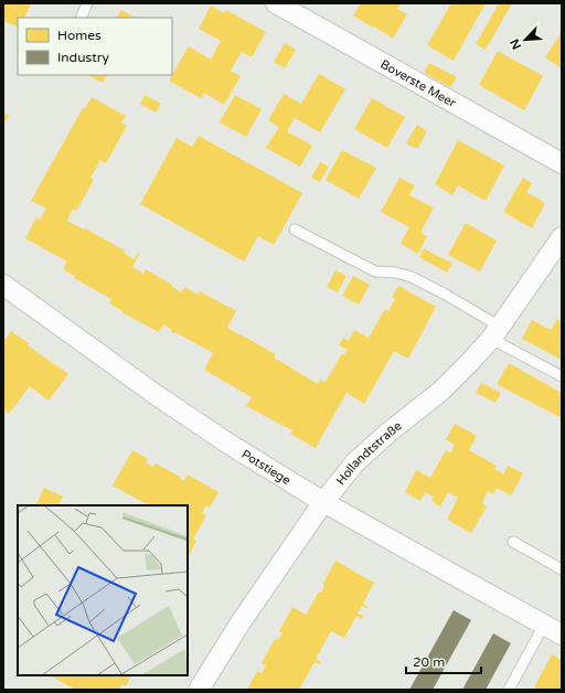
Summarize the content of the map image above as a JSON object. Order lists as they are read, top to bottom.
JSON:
{
  "streets": {
    "street": ["Boverste Meer", "Hollandtstraße", "Potstiege"]
  },
  "crossings": [
    ["Hollandtstraße", "Potstiege"]
  ],
  "legend": ["Homes", "Industry"],
  "scale_bar": "20 m",
  "north": "bottom left"
}
